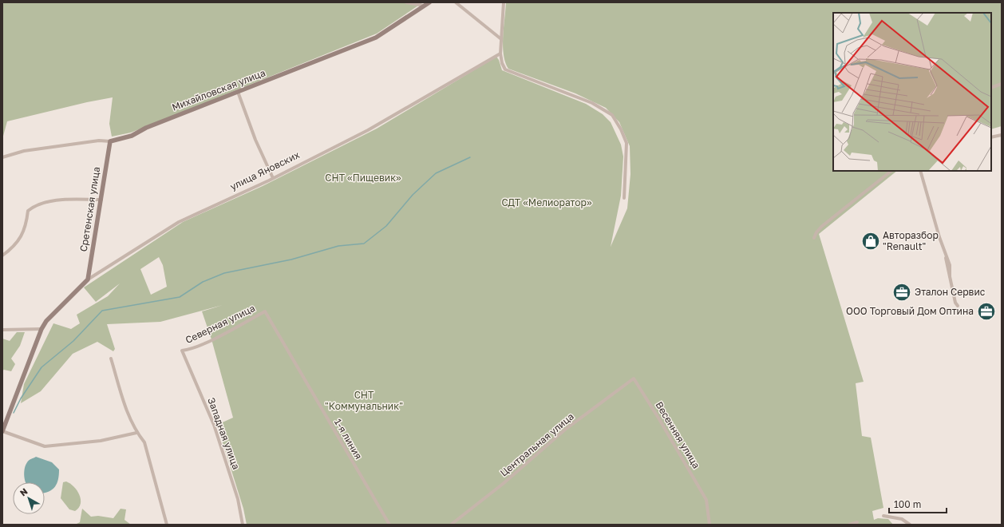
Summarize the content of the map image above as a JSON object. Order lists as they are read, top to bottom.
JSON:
{
  "streets": {
    "street": [
      "Михайловская улица",
      "улица Яновских",
      "Сретенская улица",
      "Северная улица",
      "Западная улица",
      "Весенняя улица",
      "1-я линия",
      "Центральная улица"
    ]
  },
  "crossings": [
    ["Михайловская улица", "Сретенская улица"],
    ["улица Яновских", "Сретенская улица"],
    ["Северная улица", "Западная улица"],
    ["Северная улица", "1-я линия"],
    ["Весенняя улица", "Центральная улица"]
  ],
  "parks": ["СНТ «Пищевик»", "СДТ «Мелиоратор»", "СНТ \"Коммунальник\""],
  "places": {
    "shop": ["Авторазбор \"Renault\""],
    "office": ["Эталон Сервис", "ООО Торговый Дом Оптина"]
  },
  "scale_bar": "100 m",
  "north": "top left"
}
